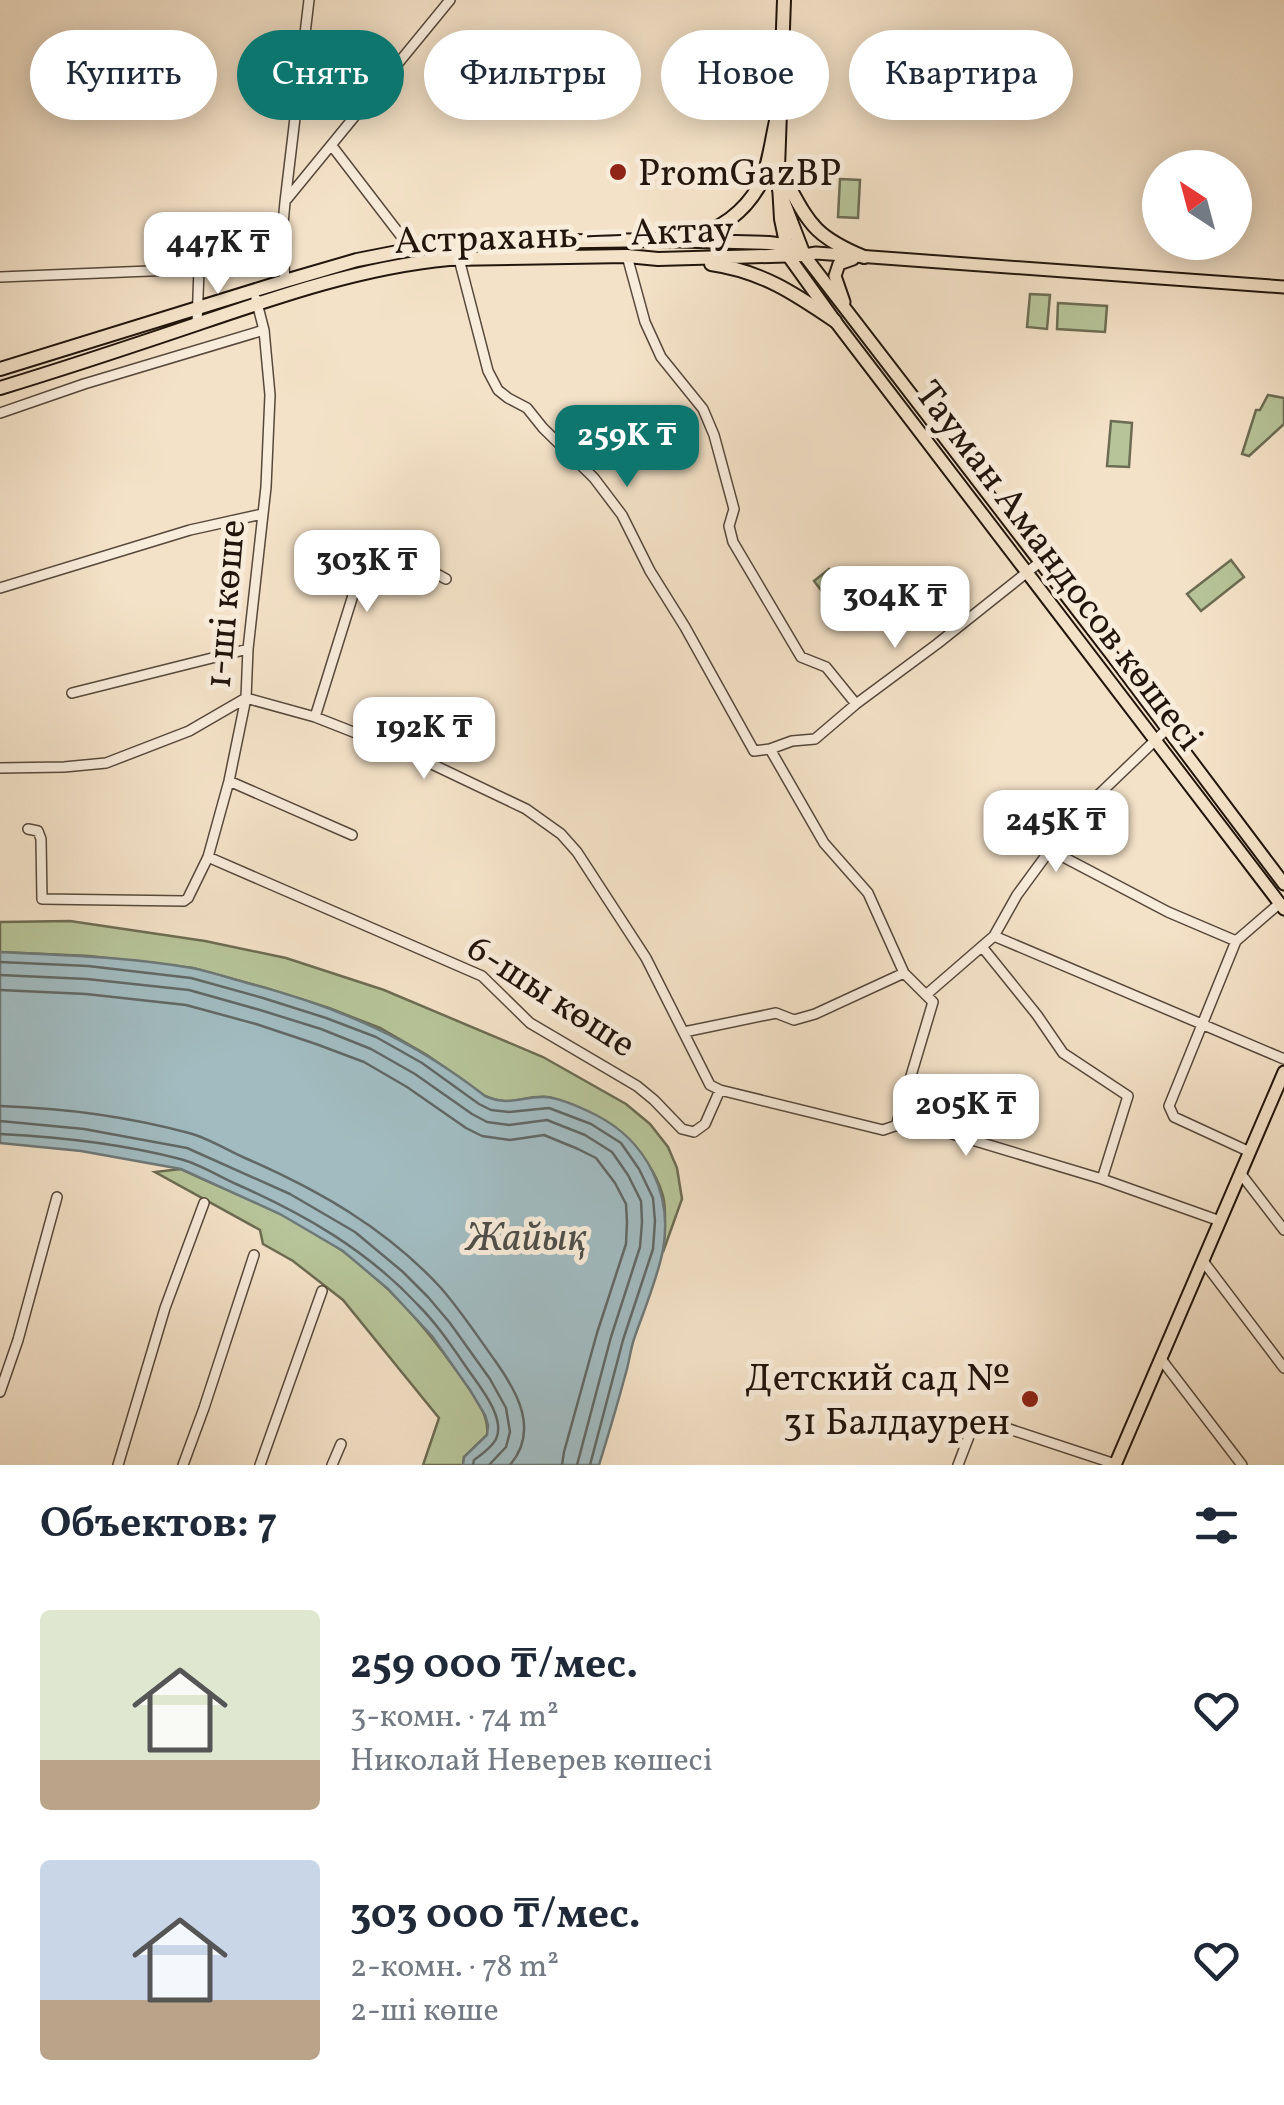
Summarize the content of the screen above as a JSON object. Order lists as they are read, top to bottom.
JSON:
{
  "streets": {
    "highway": ["Астрахань — Актау"],
    "main road": ["Тауман Амандосов көшесі"],
    "street": ["1-ші көше", "6-шы көше"]
  },
  "crossings": [
    ["Астрахань — Актау", "Тауман Амандосов көшесі"],
    ["Астрахань — Актау", "1-ші көше"],
    ["1-ші көше", "6-шы көше"]
  ],
  "water": ["Жайық"],
  "places": ["PromGazBP", "Детский сад № 31 Балдаурен"],
  "north": "top left",
  "page": {
    "chip": [
      "Купить",
      "Снять",
      "Фильтры",
      "Новое",
      "Квартира"
    ],
    "price": [
      "447K ₸",
      "259K ₸",
      "303K ₸",
      "304K ₸",
      "192K ₸",
      "245K ₸",
      "205K ₸"
    ],
    "heading": "Объектов: 7",
    "list": [
      {
        "name": "259 000 ₸/мес.",
        "note": "3-комн. · 74 m² · Николай Неверев көшесі"
      },
      {
        "name": "303 000 ₸/мес.",
        "note": "2-комн. · 78 m² · 2-ші көше"
      }
    ]
  }
}
